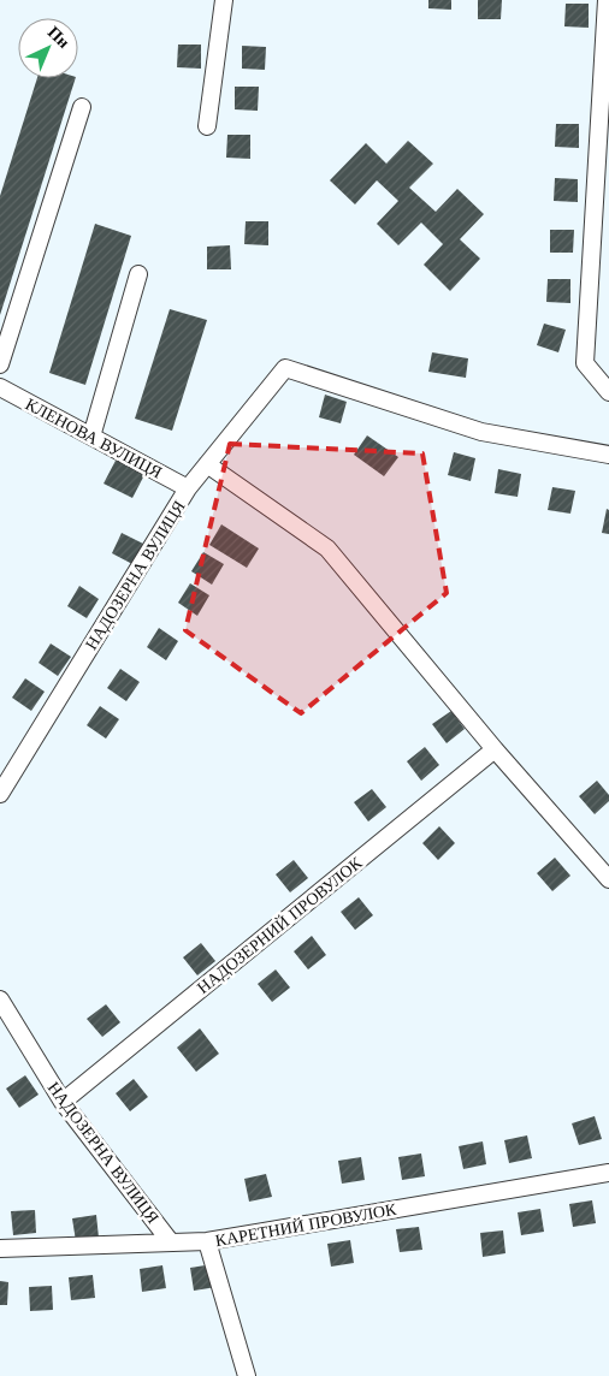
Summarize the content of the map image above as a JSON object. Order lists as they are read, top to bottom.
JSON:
{
  "streets": {
    "street": [
      "КЛЕНОВА ВУЛИЦЯ",
      "НАДОЗЕРНА ВУЛИЦЯ",
      "НАДОЗЕРНИЙ ПРОВУЛОК",
      "КАРЕТНИЙ ПРОВУЛОК"
    ]
  },
  "crossings": [
    ["КЛЕНОВА ВУЛИЦЯ", "НАДОЗЕРНА ВУЛИЦЯ"],
    ["НАДОЗЕРНА ВУЛИЦЯ", "НАДОЗЕРНИЙ ПРОВУЛОК"],
    ["НАДОЗЕРНА ВУЛИЦЯ", "КАРЕТНИЙ ПРОВУЛОК"]
  ],
  "north": "top right"
}
